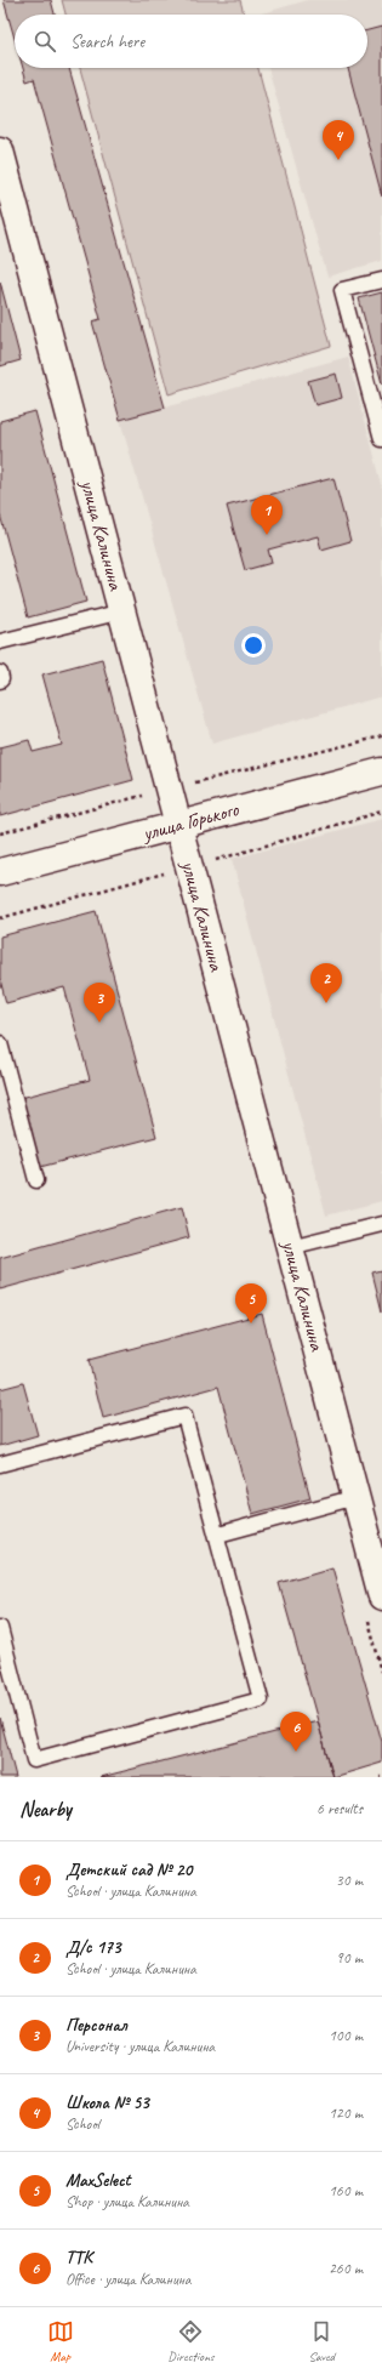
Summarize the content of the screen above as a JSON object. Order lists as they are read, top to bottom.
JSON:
{
  "streets": {
    "street": ["улица Калинина", "улица Горького"]
  },
  "crossings": [
    ["улица Калинина", "улица Горького"]
  ],
  "page": {
    "search": "Search here",
    "pins": [
      "4",
      "1",
      "2",
      "3",
      "5",
      "6"
    ],
    "heading": ["Nearby", "6 results"],
    "list": [
      {
        "mark": "1",
        "name": "Детский сад № 20",
        "note": "School · улица Калинина",
        "value": "30 m"
      },
      {
        "mark": "2",
        "name": "Д/с 173",
        "note": "School · улица Калинина",
        "value": "90 m"
      },
      {
        "mark": "3",
        "name": "Персонал",
        "note": "University · улица Калинина",
        "value": "100 m"
      },
      {
        "mark": "4",
        "name": "Школа № 53",
        "note": "School",
        "value": "120 m"
      },
      {
        "mark": "5",
        "name": "MaxSelect",
        "note": "Shop · улица Калинина",
        "value": "160 m"
      },
      {
        "mark": "6",
        "name": "ТТК",
        "note": "Office · улица Калинина",
        "value": "260 m"
      }
    ],
    "nav": ["Map", "Directions", "Saved"]
  }
}
